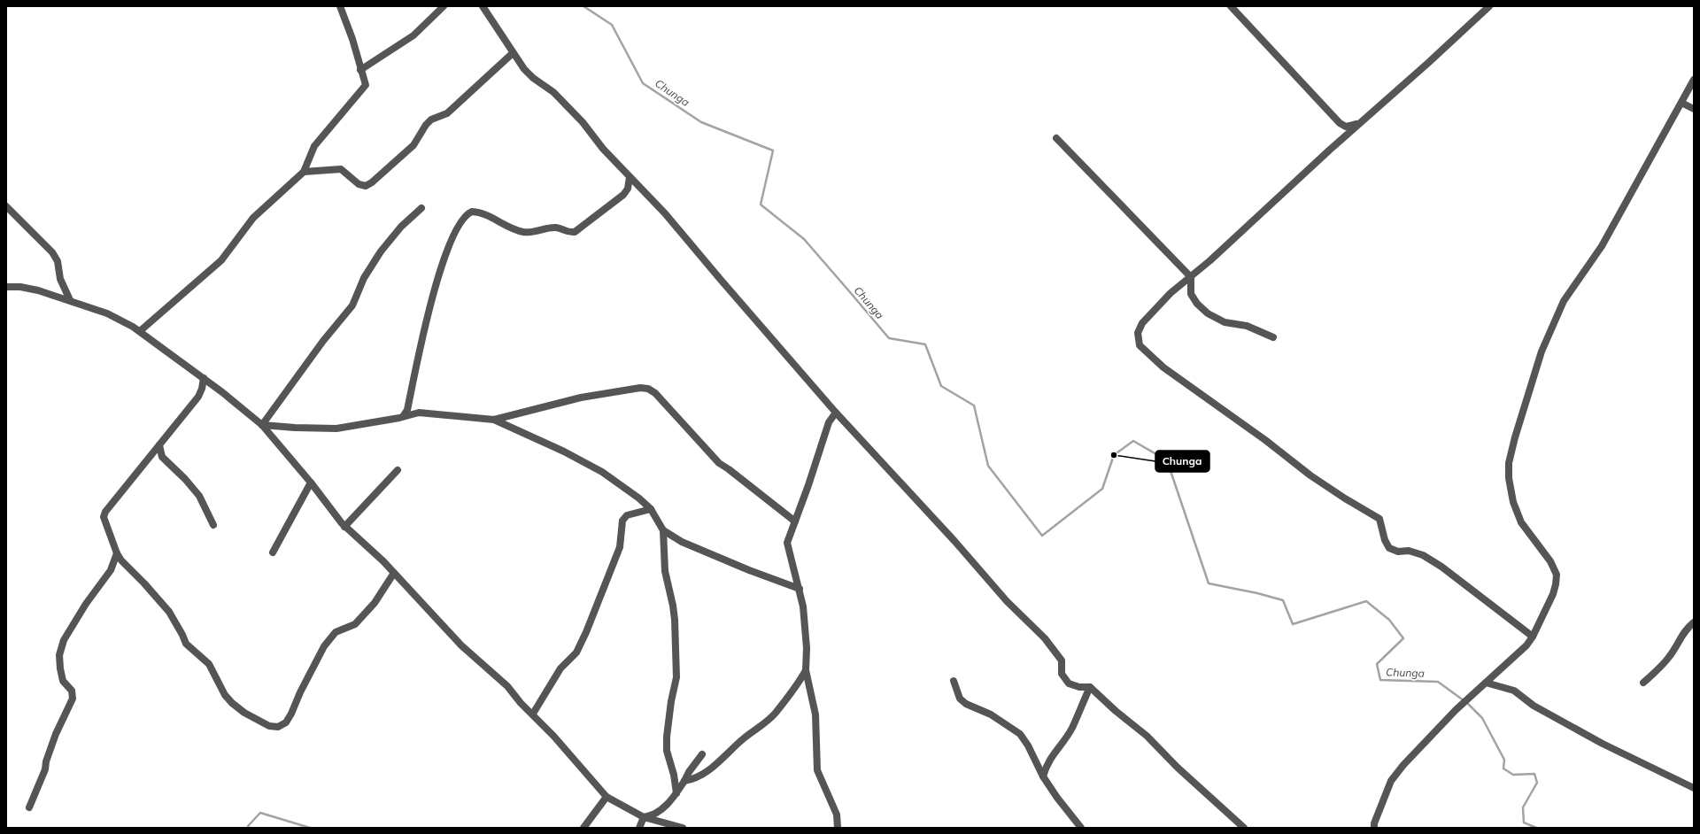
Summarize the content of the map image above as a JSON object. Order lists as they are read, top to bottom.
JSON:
{
  "water": ["Chunga"],
  "places": ["Chunga"]
}
